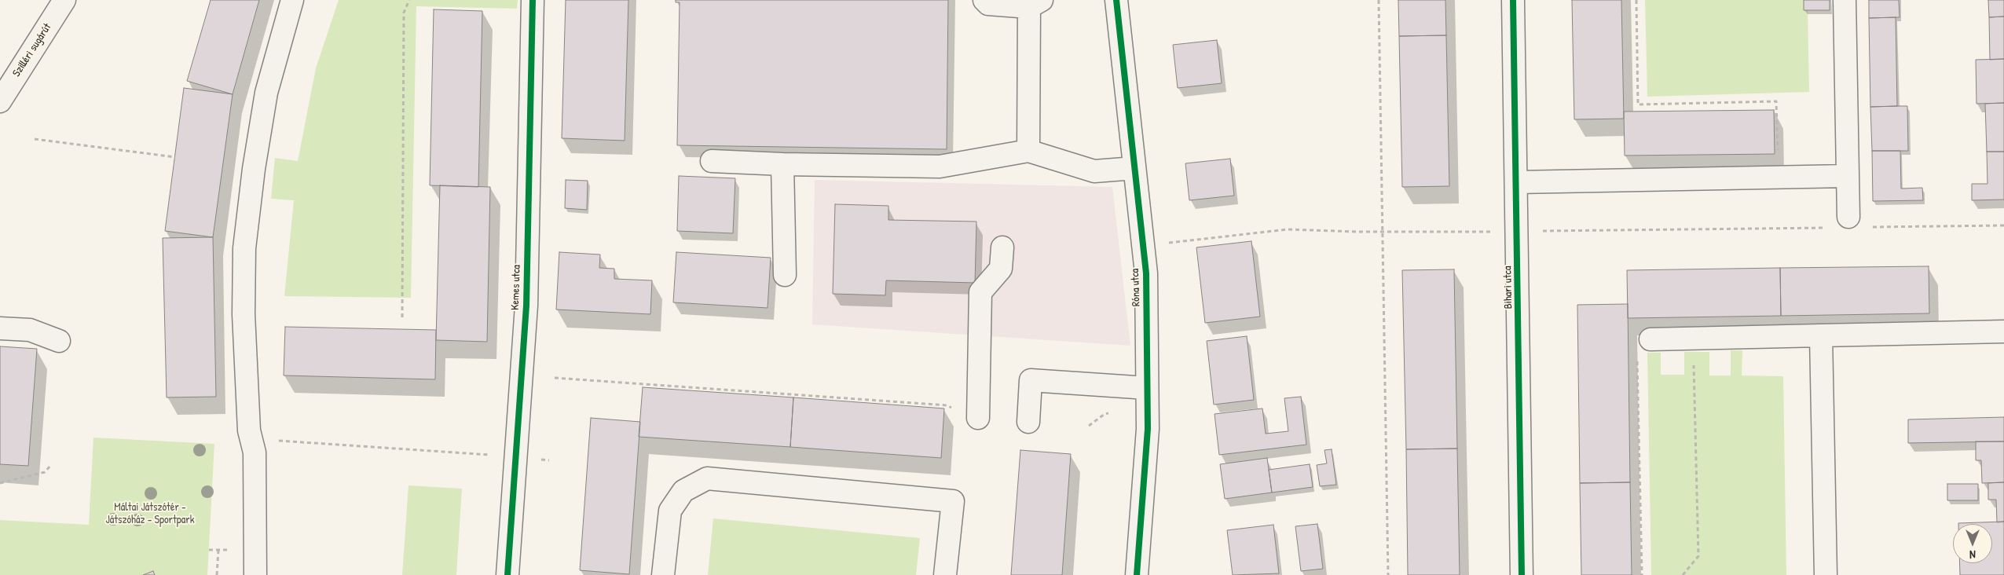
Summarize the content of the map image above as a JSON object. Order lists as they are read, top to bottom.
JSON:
{
  "streets": {
    "street": [
      "Szilléri sugárút",
      "Kemes utca",
      "Róna utca",
      "Bihari utca"
    ]
  },
  "parks": ["Máltai Játszótér - Játszóház - Sportpark"],
  "north": "bottom"
}
